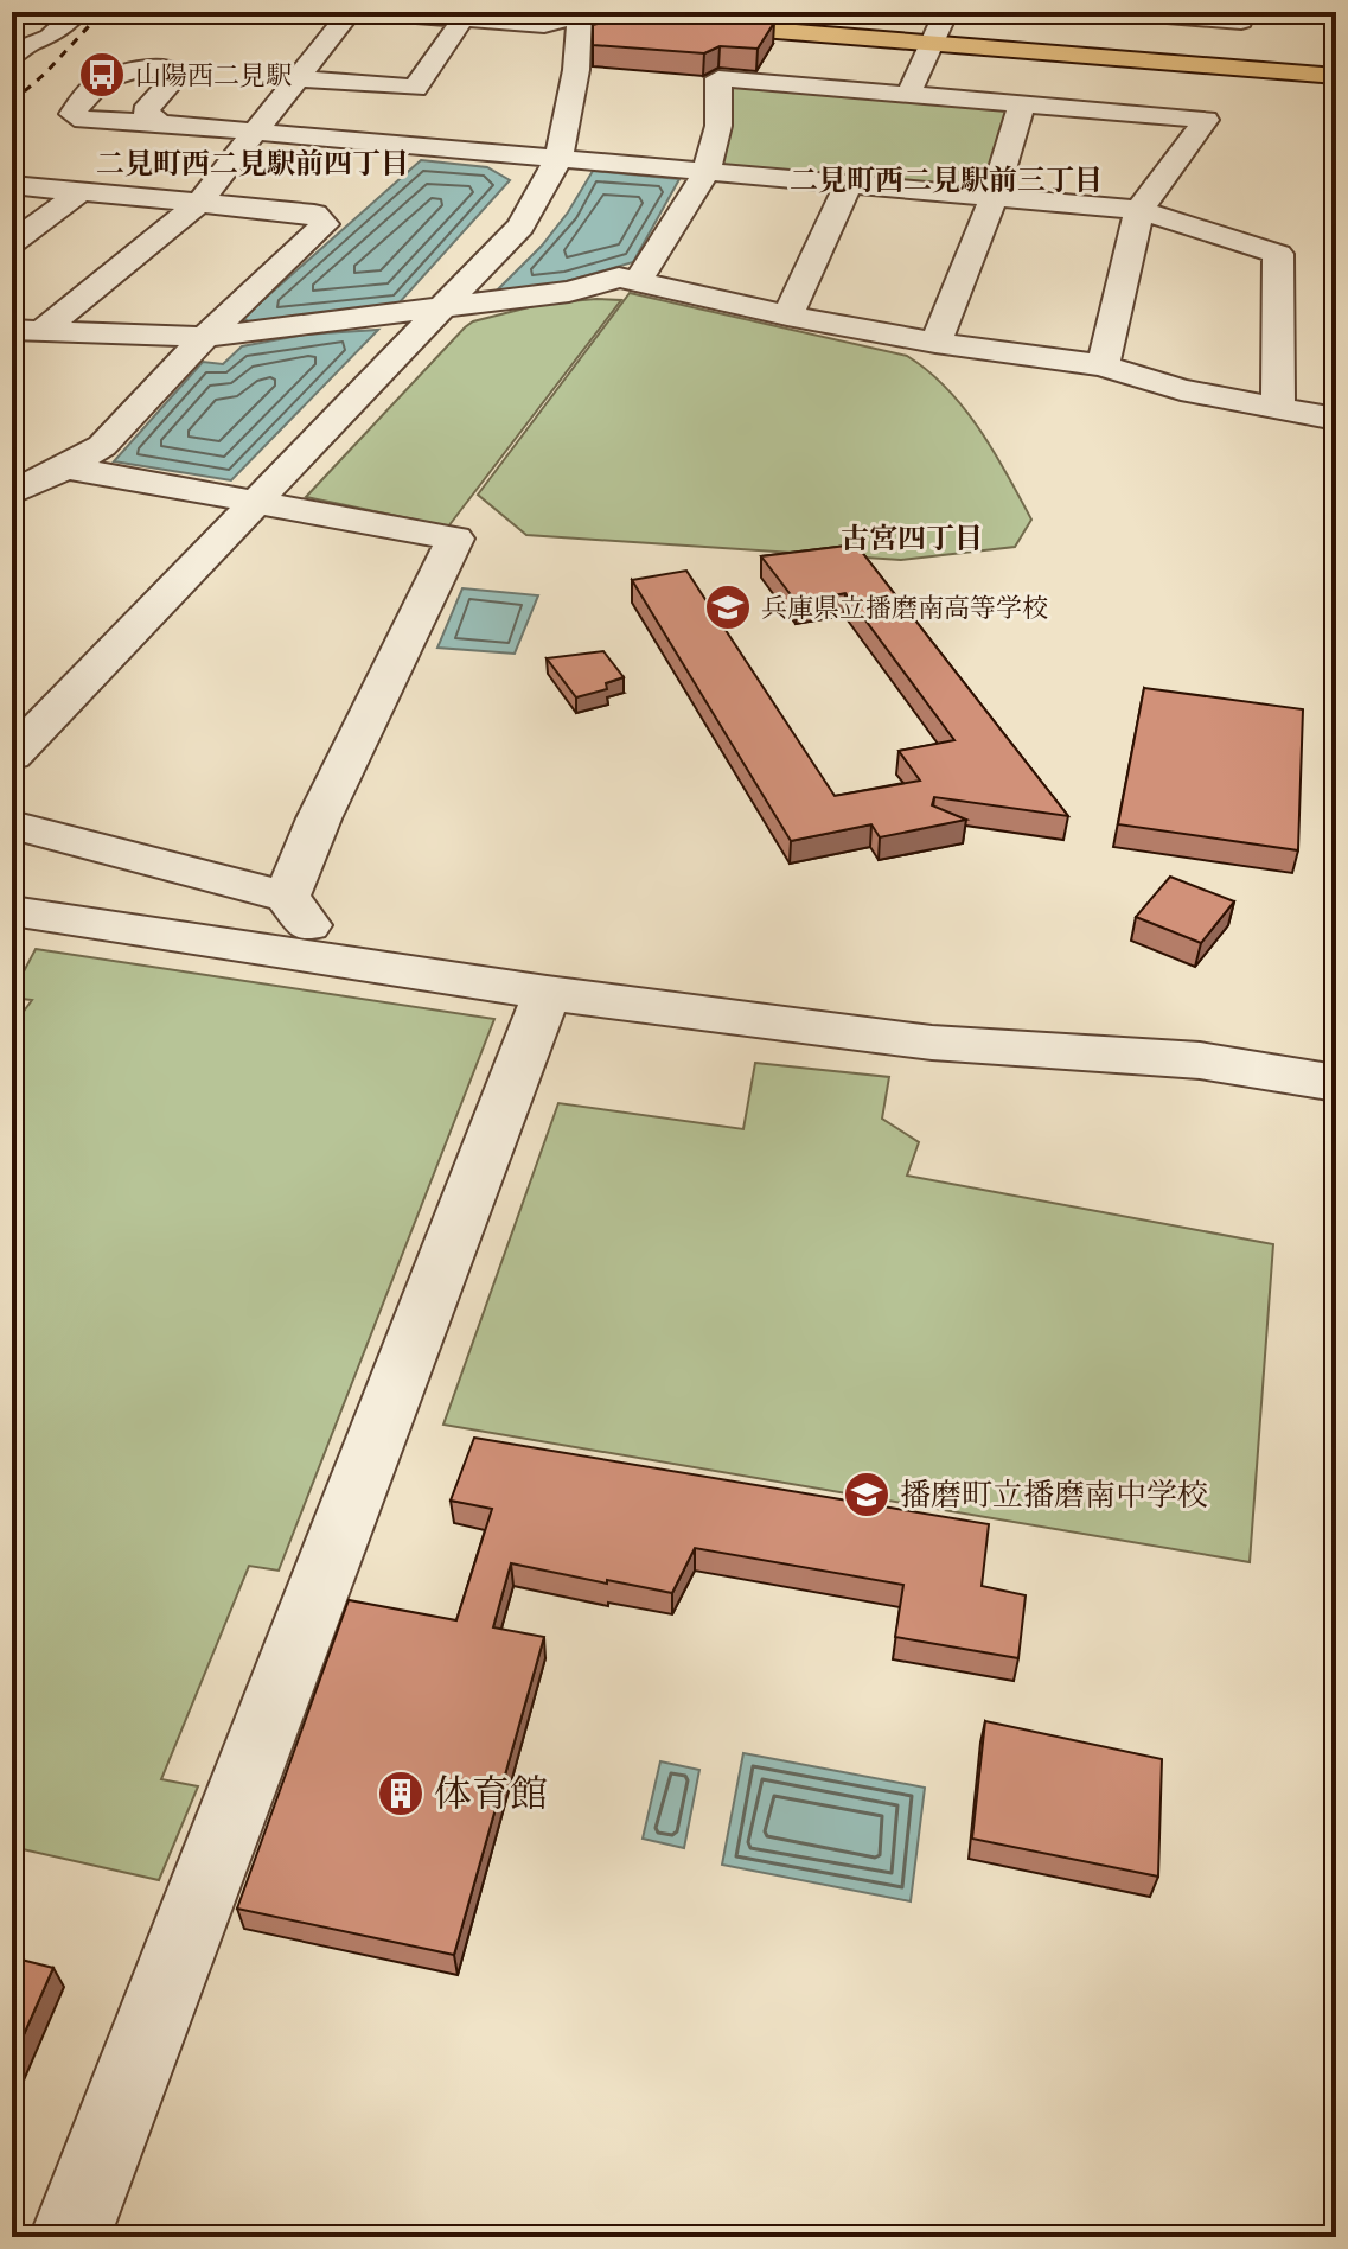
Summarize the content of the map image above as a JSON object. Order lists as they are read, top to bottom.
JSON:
{
  "districts": ["二見町西二見駅前四丁目", "二見町西二見駅前三丁目", "古宮四丁目"],
  "places": {
    "bus stop": ["山陽西二見駅"],
    "school or university": ["兵庫県立播磨南高等学校", "播磨町立播磨南中学校"],
    "building": ["体育館"]
  }
}
